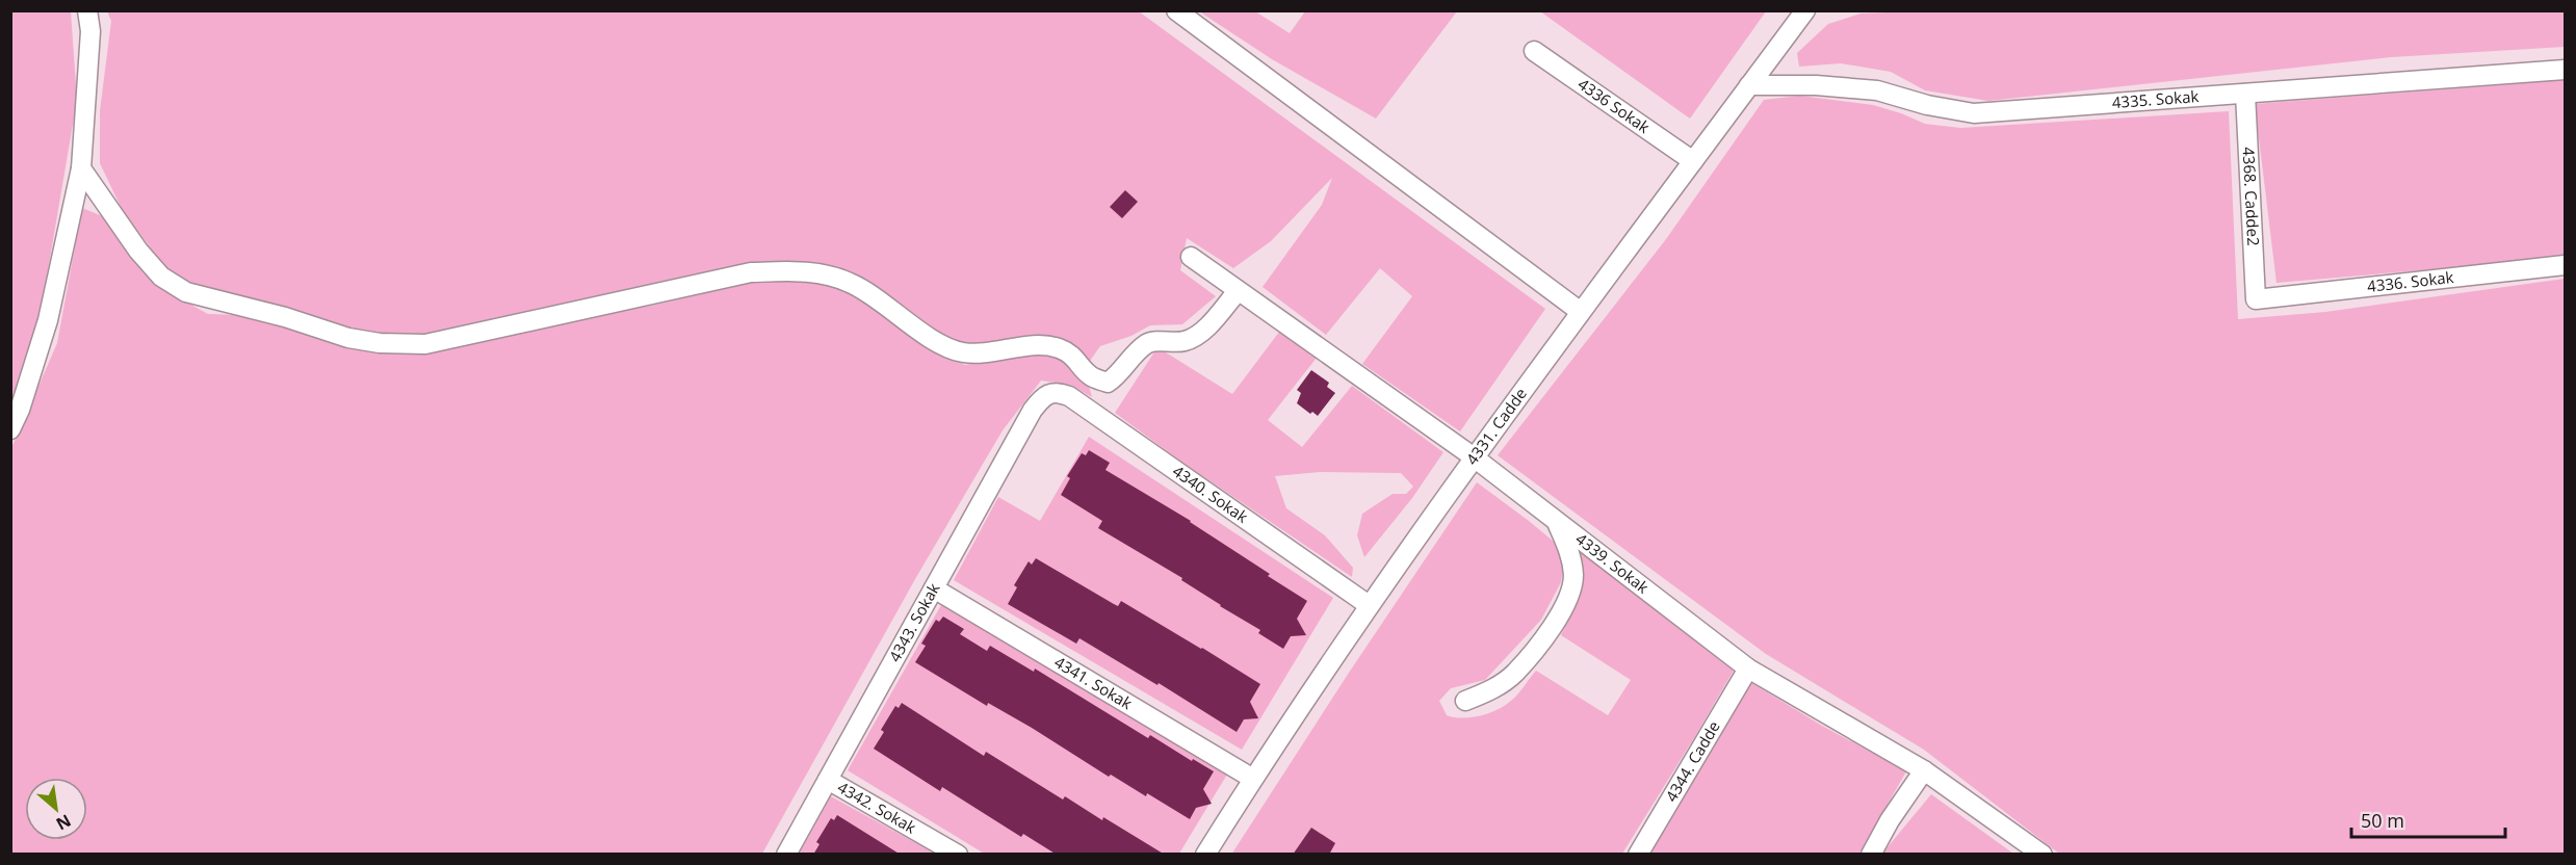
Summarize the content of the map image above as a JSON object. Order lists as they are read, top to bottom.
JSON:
{
  "streets": {
    "street": [
      "4335. Sokak",
      "4336 Sokak",
      "4368. Cadde2",
      "4336. Sokak",
      "4331. Cadde",
      "4340. Sokak",
      "4339. Sokak",
      "4343. Sokak",
      "4341. Sokak",
      "4344. Cadde",
      "4342. Sokak"
    ]
  },
  "crossings": [
    ["4335. Sokak", "4368. Cadde2"],
    ["4335. Sokak", "4331. Cadde"],
    ["4336 Sokak", "4331. Cadde"],
    ["4368. Cadde2", "4336. Sokak"],
    ["4331. Cadde", "4340. Sokak"],
    ["4331. Cadde", "4339. Sokak"],
    ["4331. Cadde", "4341. Sokak"],
    ["4340. Sokak", "4343. Sokak"],
    ["4339. Sokak", "4344. Cadde"],
    ["4343. Sokak", "4341. Sokak"],
    ["4343. Sokak", "4342. Sokak"]
  ],
  "scale_bar": "50 m",
  "north": "bottom right"
}
